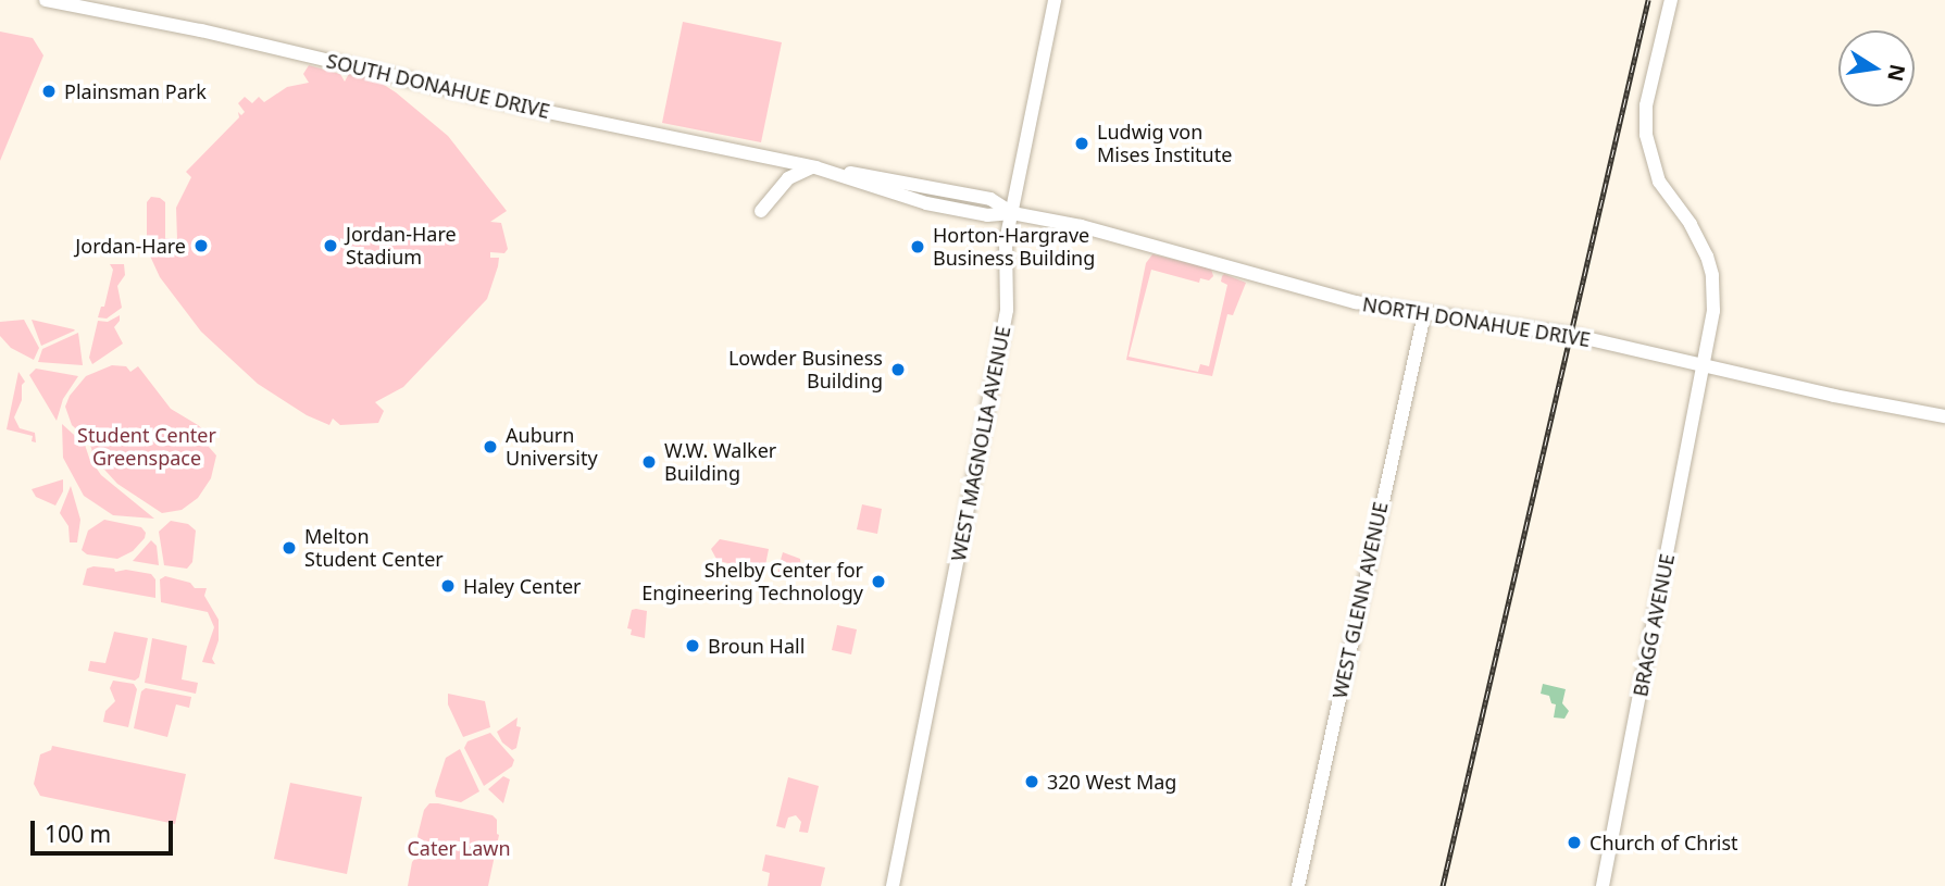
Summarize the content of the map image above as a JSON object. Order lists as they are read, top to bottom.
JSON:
{
  "streets": {
    "street": [
      "SOUTH DONAHUE DRIVE",
      "NORTH DONAHUE DRIVE",
      "WEST MAGNOLIA AVENUE",
      "WEST GLENN AVENUE",
      "BRAGG AVENUE"
    ]
  },
  "crossings": [
    ["SOUTH DONAHUE DRIVE", "NORTH DONAHUE DRIVE"],
    ["SOUTH DONAHUE DRIVE", "WEST MAGNOLIA AVENUE"],
    ["NORTH DONAHUE DRIVE", "WEST MAGNOLIA AVENUE"],
    ["NORTH DONAHUE DRIVE", "WEST GLENN AVENUE"],
    ["NORTH DONAHUE DRIVE", "BRAGG AVENUE"]
  ],
  "parks": ["Student Center Greenspace", "Cater Lawn"],
  "places": [
    "Plainsman Park",
    "Ludwig von Mises Institute",
    "Jordan-Hare",
    "Jordan-Hare Stadium",
    "Horton-Hargrave Business Building",
    "Lowder Business Building",
    "Auburn University",
    "W.W. Walker Building",
    "Melton Student Center",
    "Shelby Center for Engineering Technology",
    "Haley Center",
    "Broun Hall",
    "320 West Mag",
    "Church of Christ"
  ],
  "scale_bar": "100 m",
  "north": "right"
}
